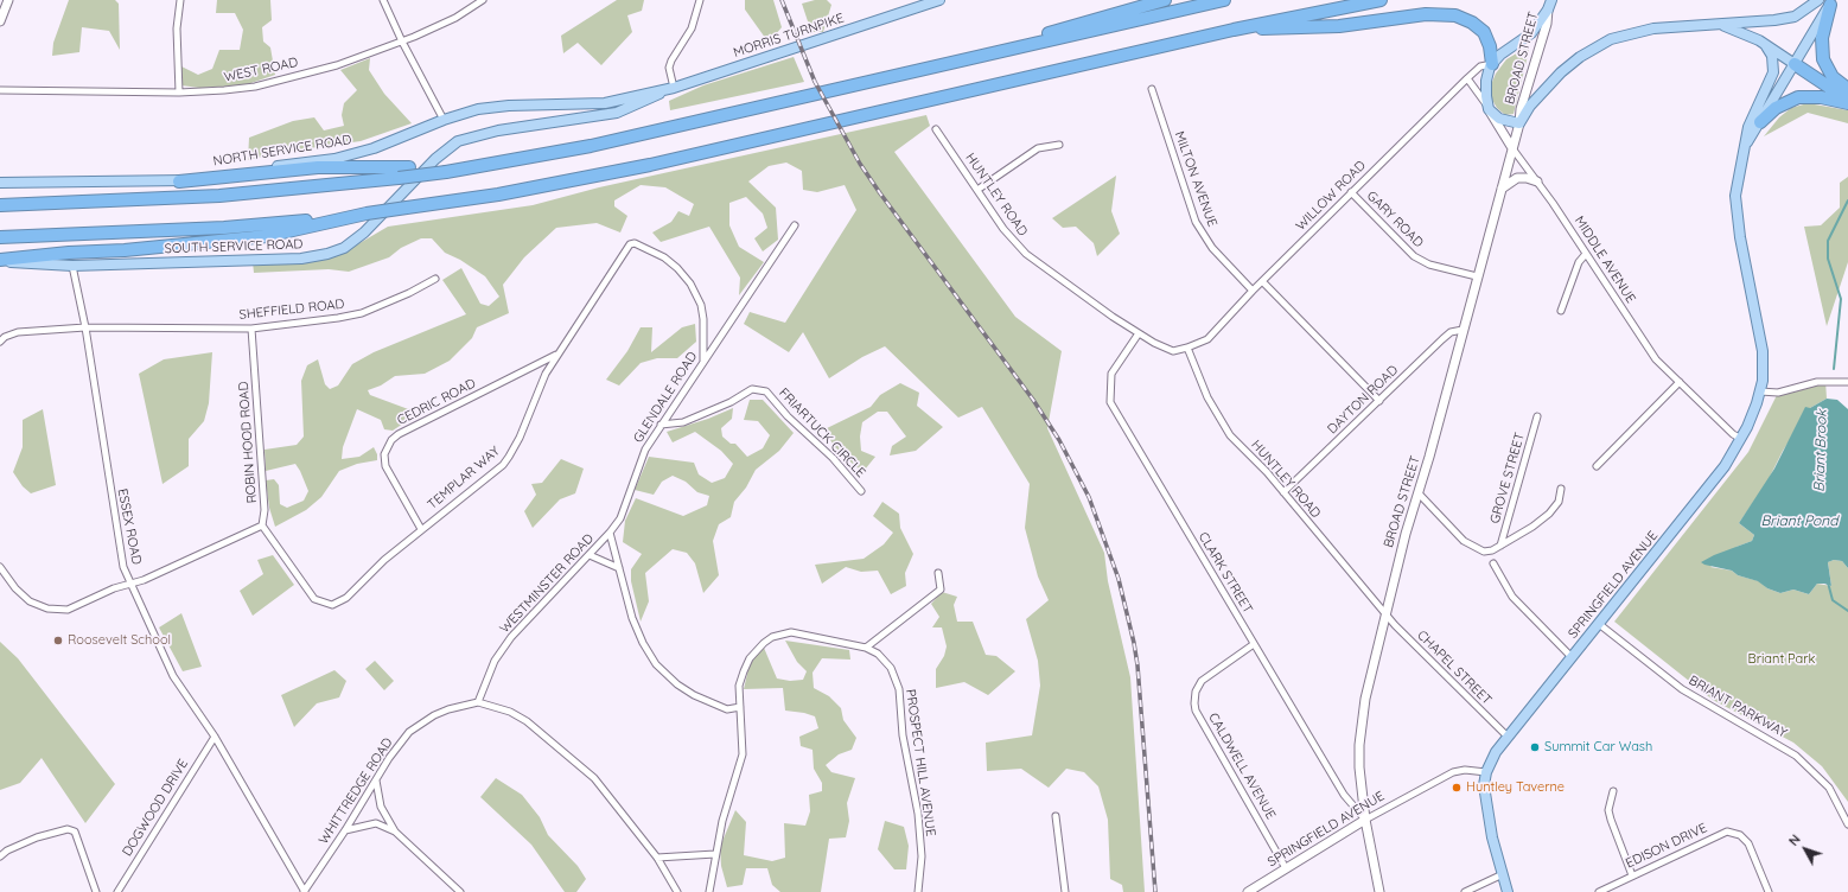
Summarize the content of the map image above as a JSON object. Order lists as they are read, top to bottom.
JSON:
{
  "streets": {
    "main road": [
      "MORRIS TURNPIKE",
      "BROAD STREET",
      "NORTH SERVICE ROAD",
      "SOUTH SERVICE ROAD",
      "MIDDLE AVENUE",
      "SPRINGFIELD AVENUE"
    ],
    "street": [
      "WEST ROAD",
      "MILTON AVENUE",
      "HUNTLEY ROAD",
      "WILLOW ROAD",
      "GARY ROAD",
      "SHEFFIELD ROAD",
      "GLENDALE ROAD",
      "DAYTON ROAD",
      "CEDRIC ROAD",
      "FRIARTUCK CIRCLE",
      "ROBIN HOOD ROAD",
      "TEMPLAR WAY",
      "GROVE STREET",
      "ESSEX ROAD",
      "CLARK STREET",
      "WESTMINSTER ROAD",
      "CHAPEL STREET",
      "BRIANT PARKWAY",
      "PROSPECT HILL AVENUE",
      "CALDWELL AVENUE",
      "WHITTREDGE ROAD",
      "DOGWOOD DRIVE",
      "EDISON DRIVE"
    ]
  },
  "crossings": [
    ["MORRIS TURNPIKE", "NORTH SERVICE ROAD"],
    ["MORRIS TURNPIKE", "SOUTH SERVICE ROAD"],
    ["BROAD STREET", "HUNTLEY ROAD"],
    ["BROAD STREET", "GARY ROAD"],
    ["BROAD STREET", "MIDDLE AVENUE"],
    ["BROAD STREET", "DAYTON ROAD"],
    ["BROAD STREET", "CLARK STREET"],
    ["BROAD STREET", "SPRINGFIELD AVENUE"],
    ["BROAD STREET", "CHAPEL STREET"],
    ["NORTH SERVICE ROAD", "SOUTH SERVICE ROAD"],
    ["MILTON AVENUE", "WILLOW ROAD"],
    ["HUNTLEY ROAD", "WILLOW ROAD"],
    ["HUNTLEY ROAD", "DAYTON ROAD"],
    ["HUNTLEY ROAD", "CLARK STREET"],
    ["HUNTLEY ROAD", "CHAPEL STREET"],
    ["WILLOW ROAD", "GARY ROAD"],
    ["WILLOW ROAD", "MIDDLE AVENUE"],
    ["SOUTH SERVICE ROAD", "ESSEX ROAD"],
    ["MIDDLE AVENUE", "SPRINGFIELD AVENUE"],
    ["SHEFFIELD ROAD", "ROBIN HOOD ROAD"],
    ["SHEFFIELD ROAD", "ESSEX ROAD"],
    ["GLENDALE ROAD", "FRIARTUCK CIRCLE"],
    ["GLENDALE ROAD", "TEMPLAR WAY"],
    ["GLENDALE ROAD", "WESTMINSTER ROAD"],
    ["CEDRIC ROAD", "TEMPLAR WAY"],
    ["ROBIN HOOD ROAD", "TEMPLAR WAY"],
    ["ESSEX ROAD", "WHITTREDGE ROAD"],
    ["ESSEX ROAD", "DOGWOOD DRIVE"],
    ["CLARK STREET", "SPRINGFIELD AVENUE"],
    ["CLARK STREET", "CALDWELL AVENUE"],
    ["WESTMINSTER ROAD", "WHITTREDGE ROAD"],
    ["SPRINGFIELD AVENUE", "CHAPEL STREET"],
    ["SPRINGFIELD AVENUE", "BRIANT PARKWAY"],
    ["SPRINGFIELD AVENUE", "CALDWELL AVENUE"]
  ],
  "water": ["Briant Brook", "Briant Pond"],
  "parks": ["Briant Park"],
  "places": ["Roosevelt School", "Summit Car Wash", "Huntley Taverne"],
  "north": "top left"
}
